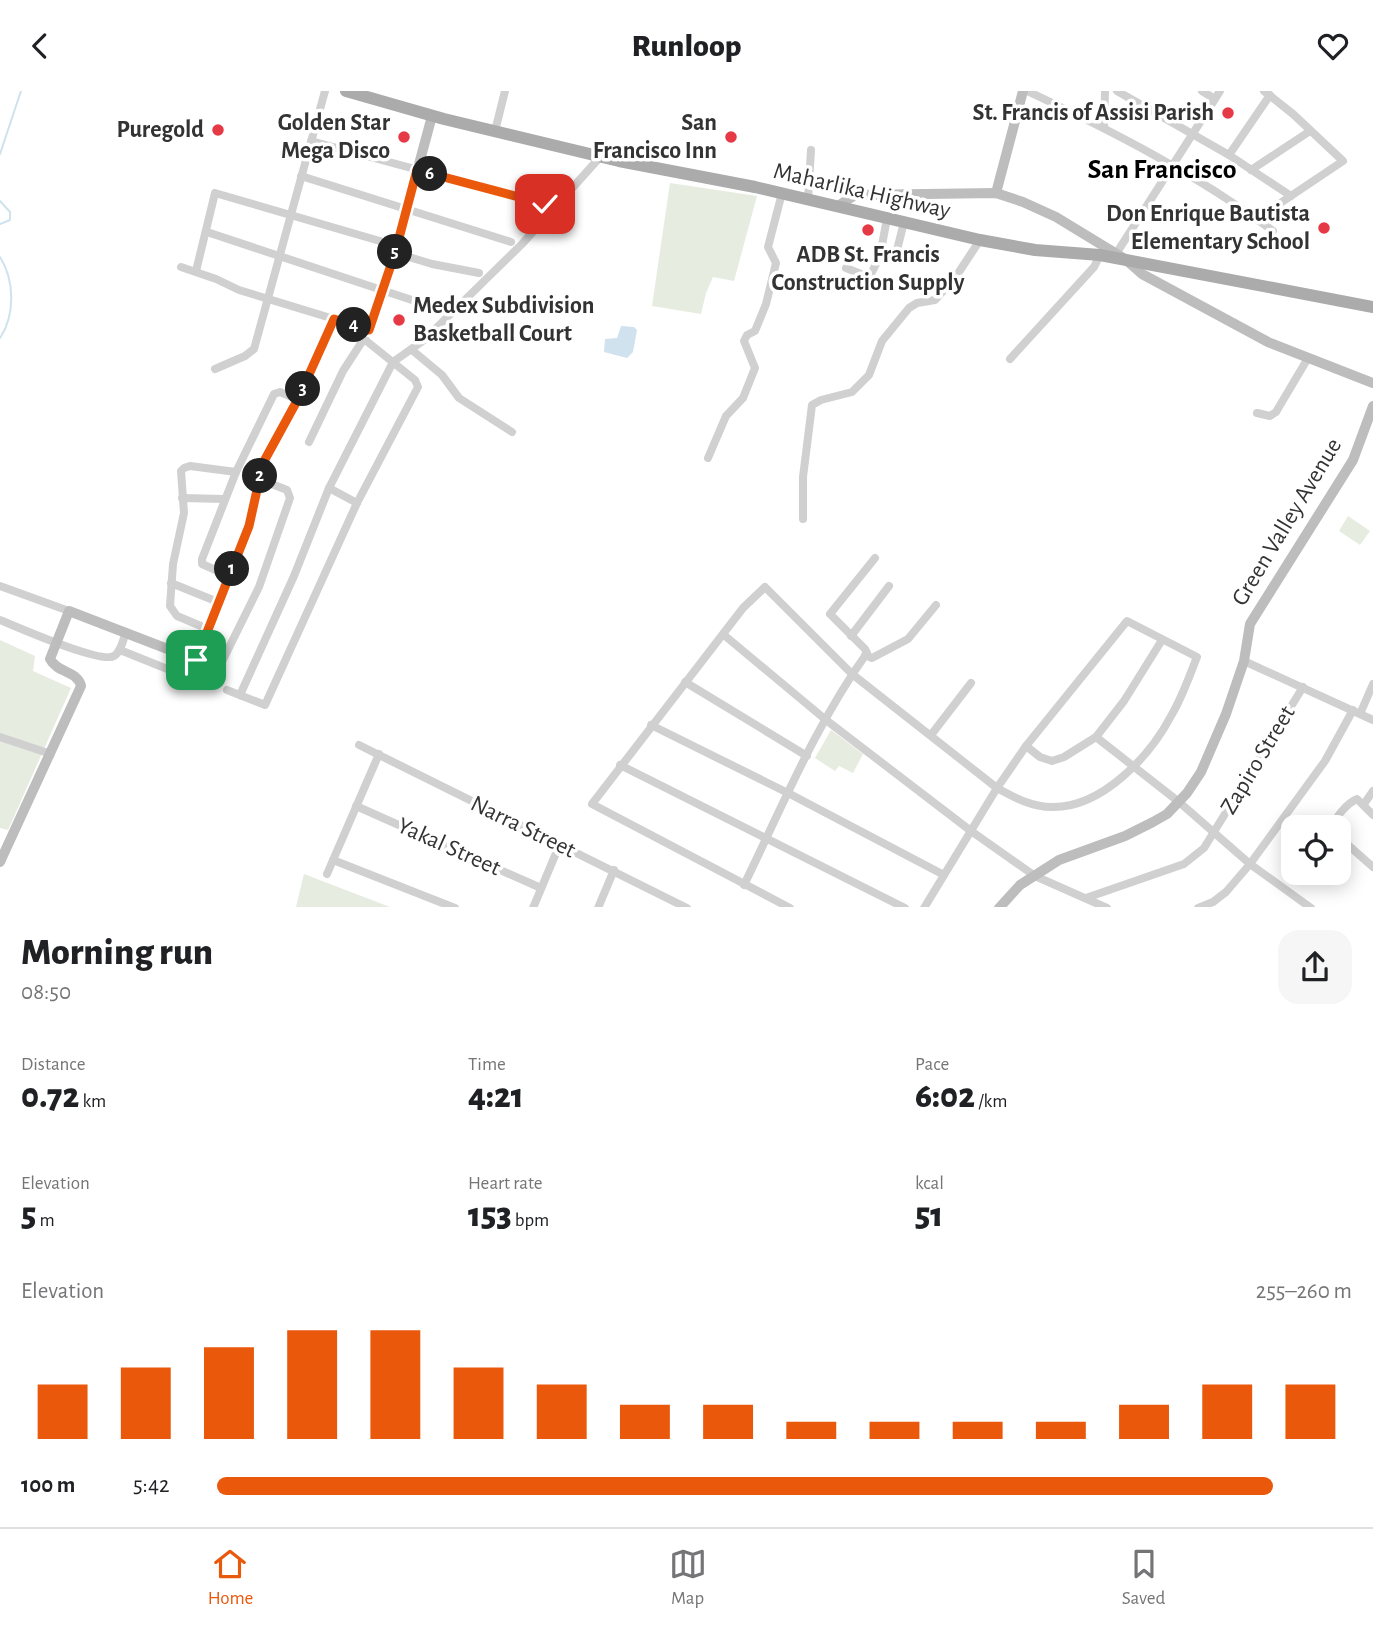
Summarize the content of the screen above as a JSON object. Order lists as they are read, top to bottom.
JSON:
{
  "streets": {
    "main road": ["Maharlika Highway"],
    "street": [
      "Green Valley Avenue",
      "Zapiro Street",
      "Narra Street",
      "Yakal Street"
    ]
  },
  "districts": ["San Francisco"],
  "places": [
    "St. Francis of Assisi Parish",
    "Puregold",
    "Golden Star Mega Disco",
    "San Francisco Inn",
    "Don Enrique Bautista Elementary School",
    "ADB St. Francis Construction Supply",
    "Medex Subdivision Basketball Court"
  ],
  "page": {
    "header": "Runloop",
    "pins": [
      "6",
      "5",
      "4",
      "3",
      "2",
      "1"
    ],
    "heading": ["Morning run", "08:50"],
    "stats": [
      ["Distance", "0.72 km"],
      ["Time", "4:21"],
      ["Pace", "6:02 /km"],
      ["Elevation", "5 m"],
      ["Heart rate", "153 bpm"],
      ["kcal", "51"]
    ],
    "chart": ["Elevation", "255–260 m"],
    "list": [
      {
        "name": "100 m",
        "note": "5:42"
      }
    ],
    "tabs": ["Home", "Map", "Saved"]
  }
}
